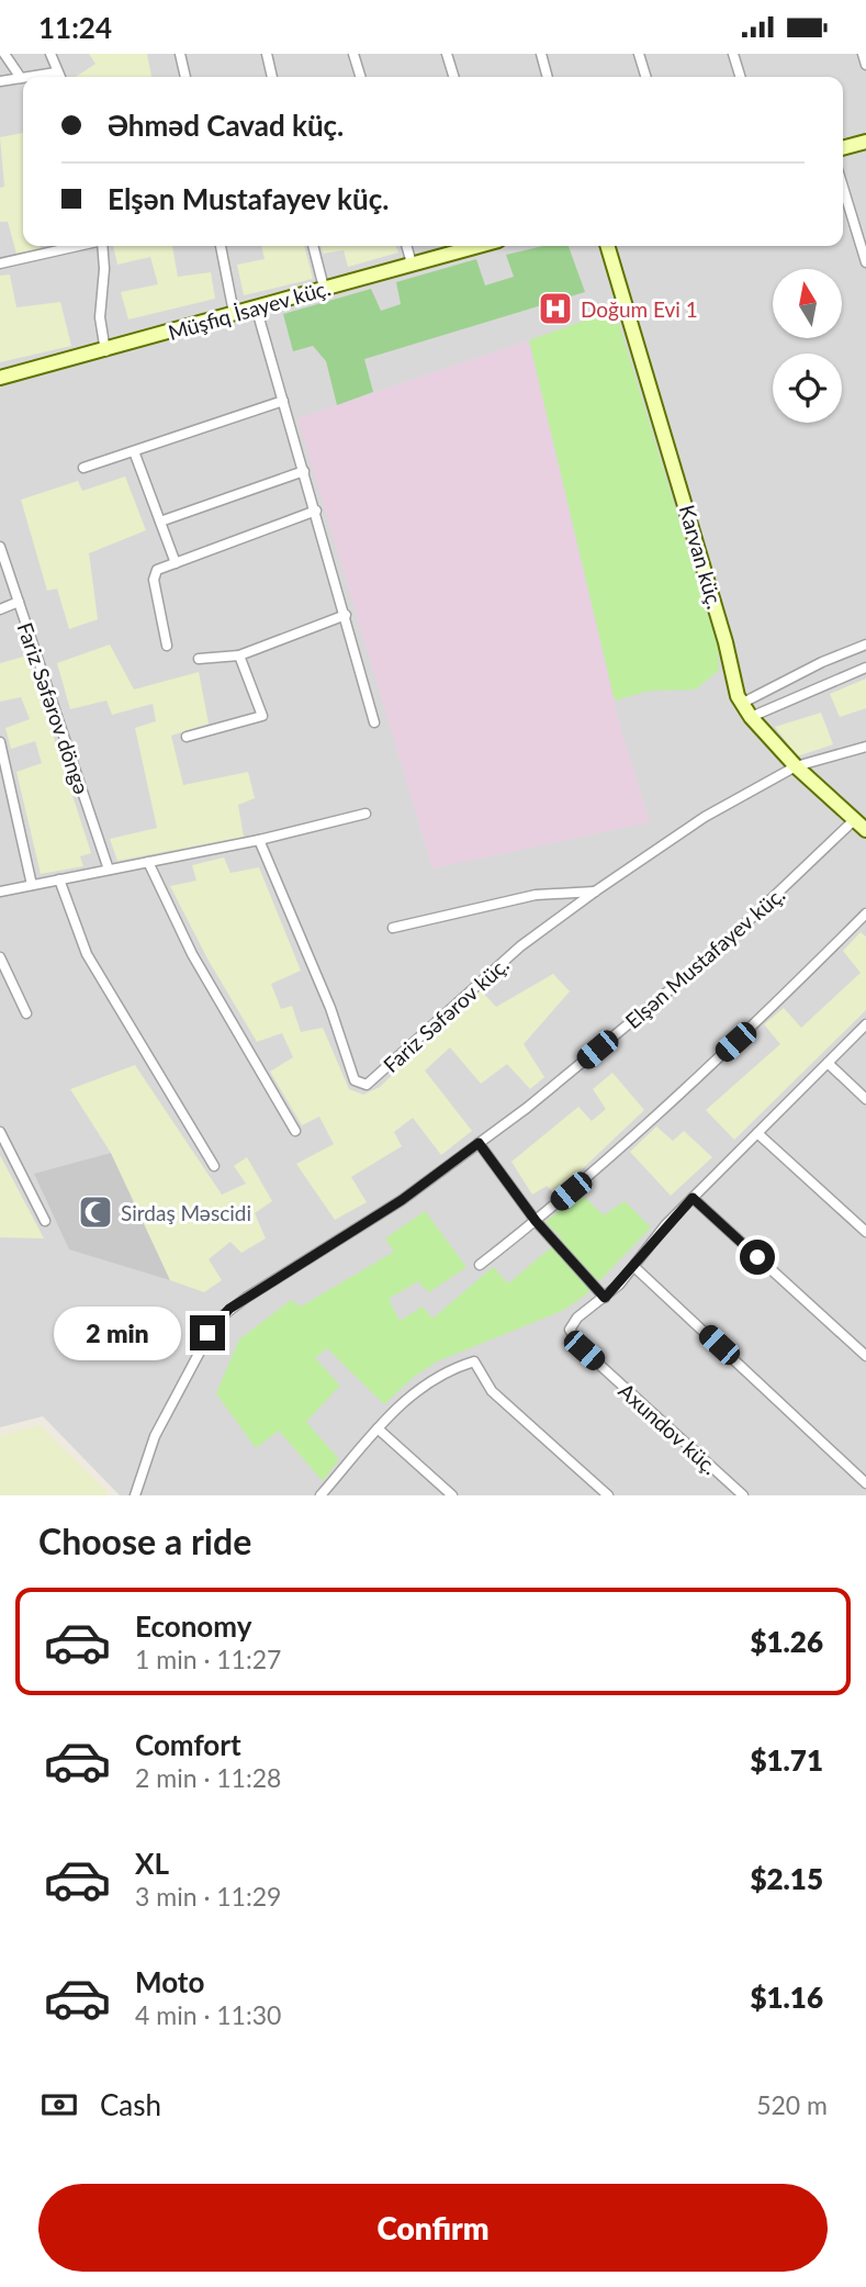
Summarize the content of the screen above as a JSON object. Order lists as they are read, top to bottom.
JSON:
{
  "streets": {
    "street": [
      "Müşfiq İsayev küç.",
      "Karvan küç.",
      "Fariz Səfərov döngə",
      "Elşən Mustafayev küç.",
      "Fariz Səfərov küç.",
      "Axundov küç."
    ]
  },
  "crossings": [
    ["Karvan küç.", "Elşən Mustafayev küç."],
    ["Karvan küç.", "Fariz Səfərov küç."]
  ],
  "places": {
    "hospital": ["Doğum Evi 1"],
    "mosque": ["Sirdaş Məscidi"]
  },
  "north": "top",
  "page": {
    "status": "11:24",
    "banner": ["Əhməd Cavad küç.", "Elşən Mustafayev küç."],
    "bubble": "2 min",
    "heading": "Choose a ride",
    "list": [
      {
        "name": "Economy",
        "note": "1 min · 11:27",
        "value": "$1.26"
      },
      {
        "name": "Comfort",
        "note": "2 min · 11:28",
        "value": "$1.71"
      },
      {
        "name": "XL",
        "note": "3 min · 11:29",
        "value": "$2.15"
      },
      {
        "name": "Moto",
        "note": "4 min · 11:30",
        "value": "$1.16"
      }
    ],
    "pay": ["Cash", "520 m"],
    "buttons": "Confirm"
  }
}
